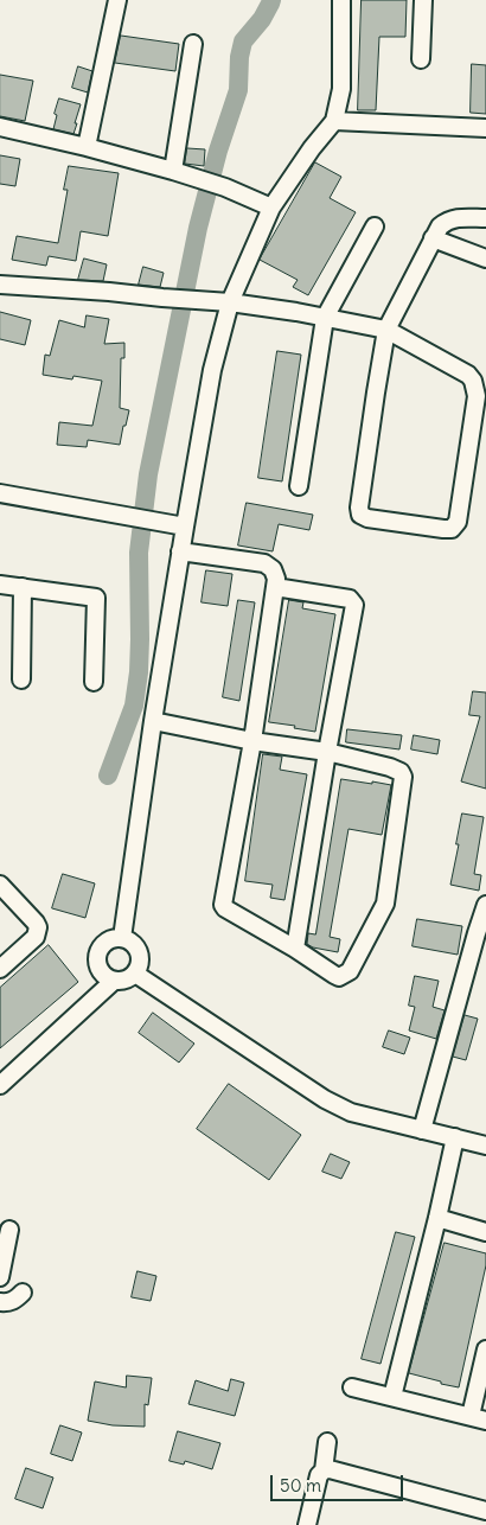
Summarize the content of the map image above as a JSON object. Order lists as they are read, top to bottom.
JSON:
{
  "scale_bar": "50 m"
}
